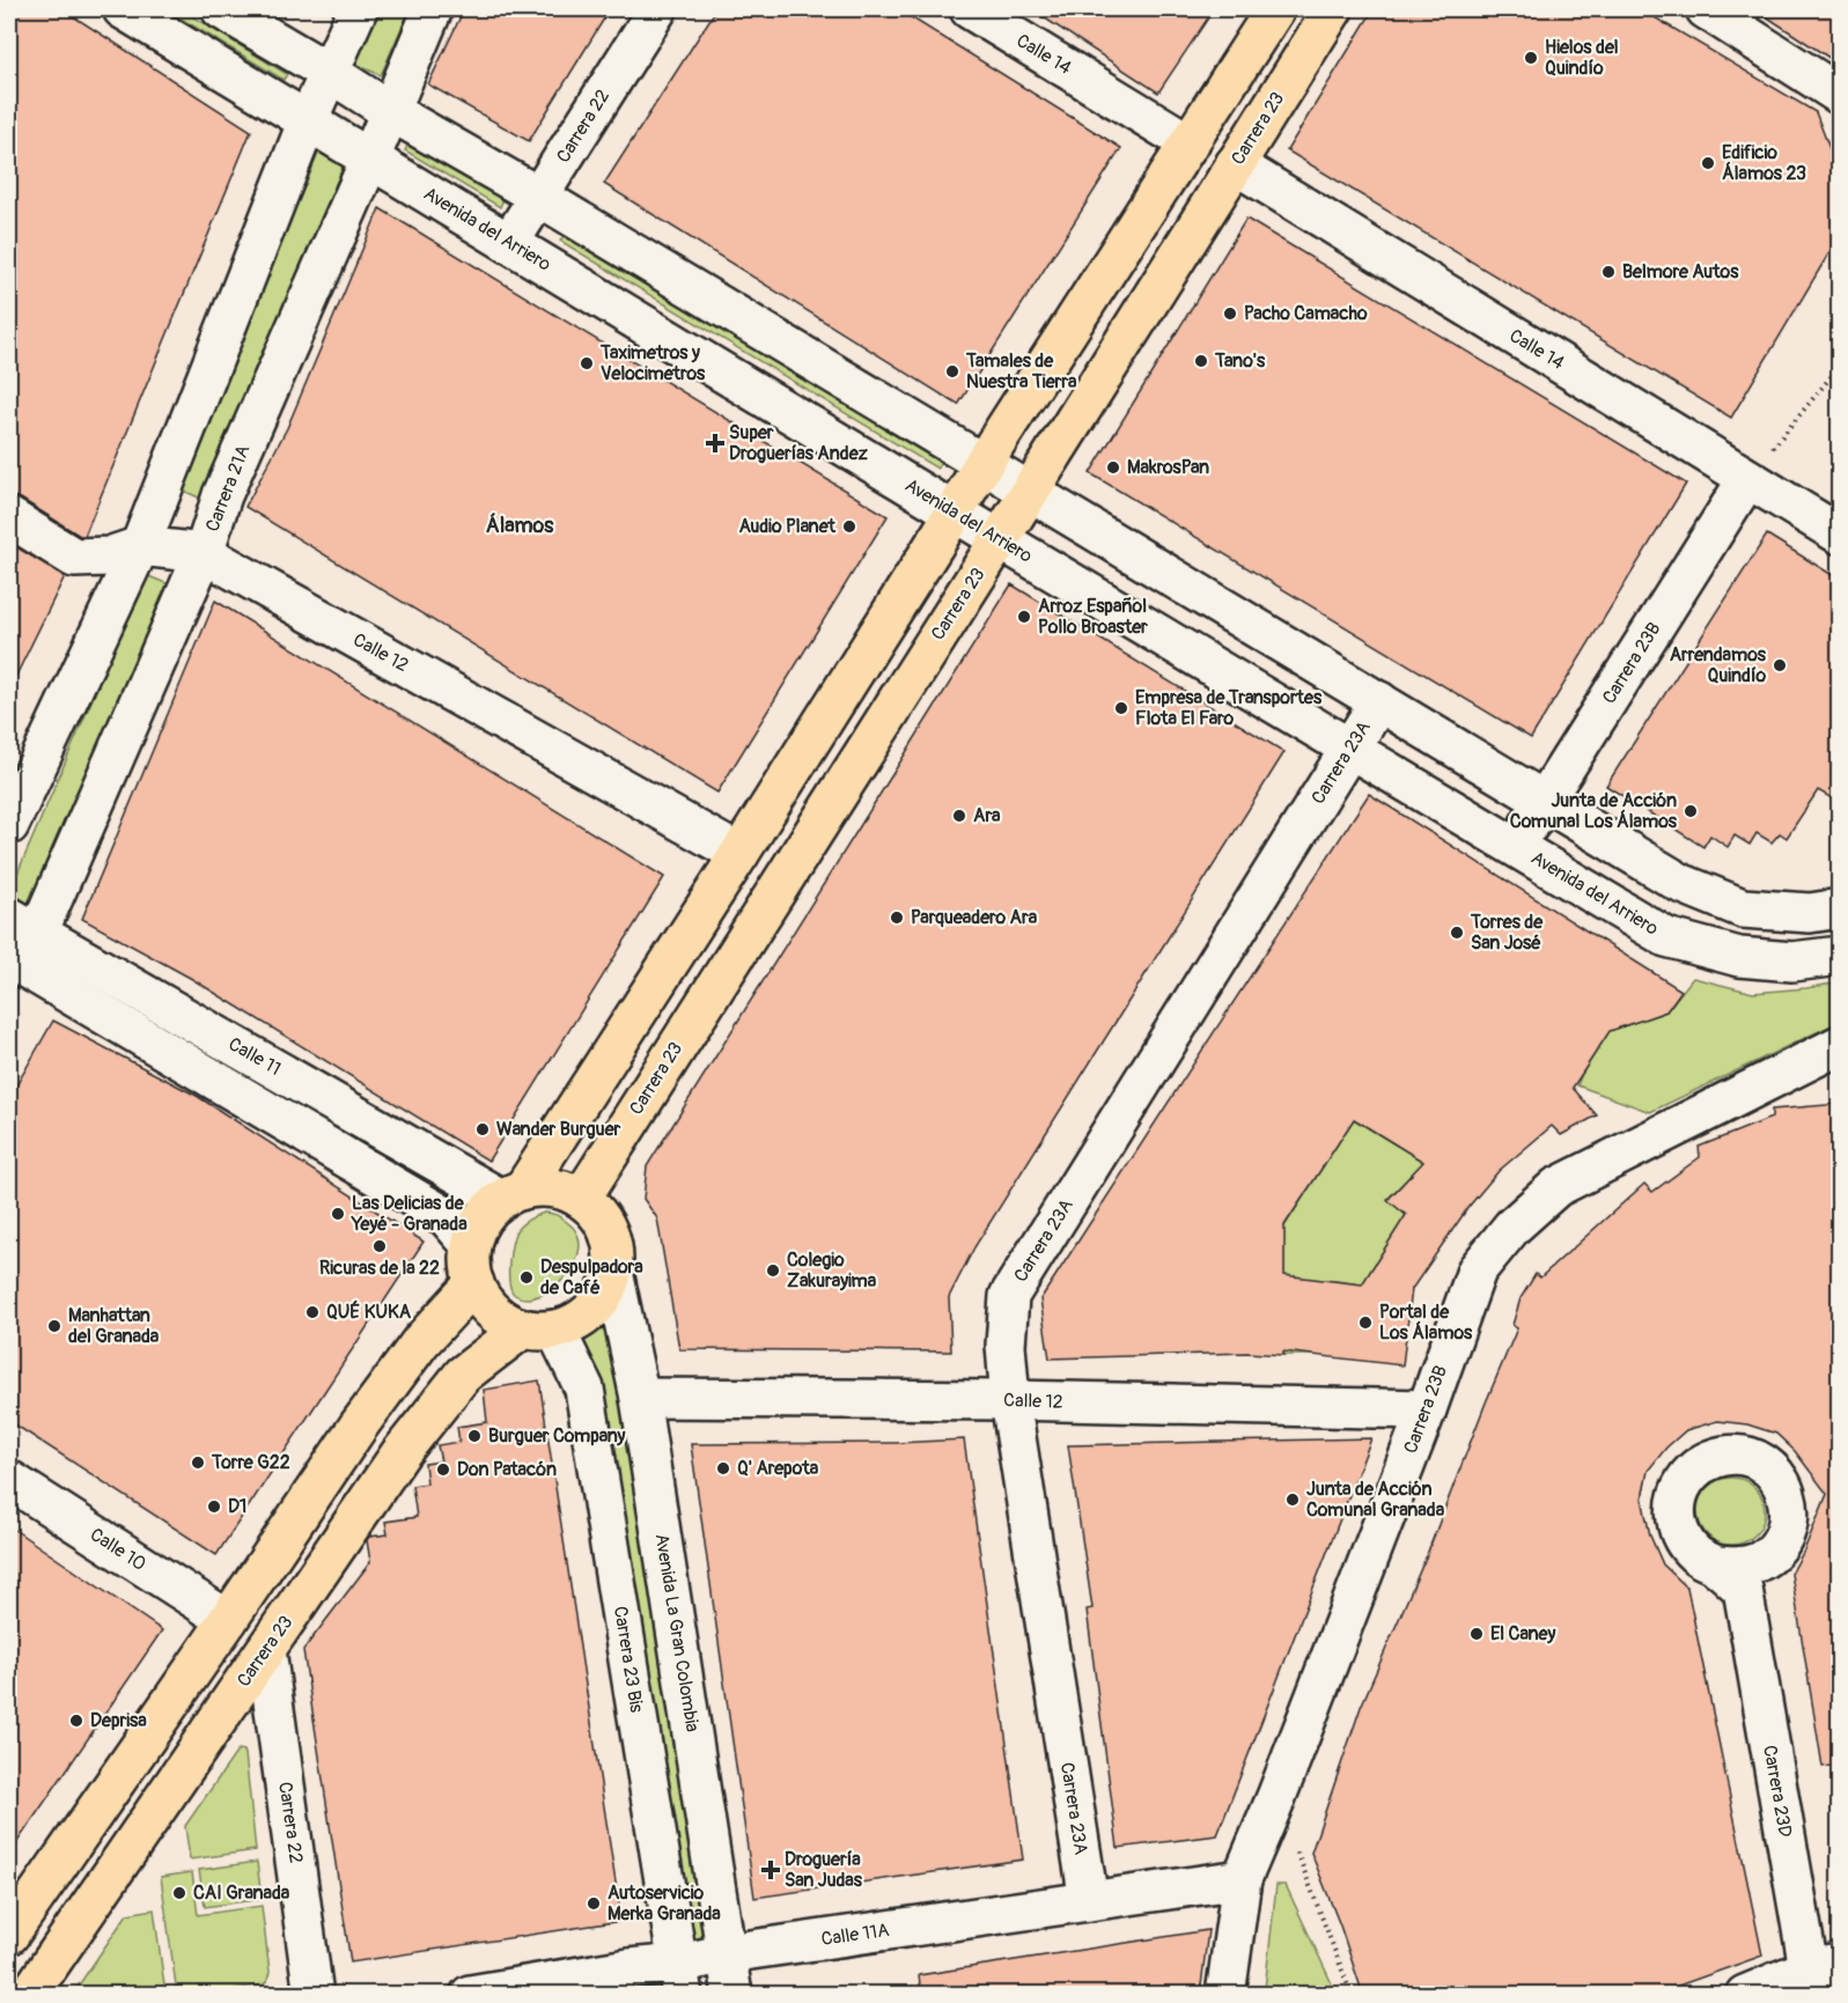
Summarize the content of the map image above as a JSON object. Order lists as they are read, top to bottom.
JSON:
{
  "streets": {
    "main road": ["Carrera 23"],
    "street": [
      "Calle 14",
      "Carrera 22",
      "Avenida del Arriero",
      "Carrera 21A",
      "Calle 12",
      "Carrera 23B",
      "Carrera 23A",
      "Calle 11",
      "Calle 10",
      "Avenida La Gran Colombia",
      "Carrera 23 Bis",
      "Carrera 23D",
      "Calle 11A"
    ]
  },
  "crossings": [
    ["Calle 14", "Carrera 23"],
    ["Calle 14", "Carrera 23B"],
    ["Carrera 22", "Carrera 23"],
    ["Carrera 22", "Avenida del Arriero"],
    ["Carrera 23", "Avenida del Arriero"],
    ["Carrera 23", "Calle 11"],
    ["Carrera 23", "Avenida La Gran Colombia"],
    ["Carrera 23", "Carrera 23 Bis"],
    ["Avenida del Arriero", "Carrera 21A"],
    ["Avenida del Arriero", "Carrera 23B"],
    ["Avenida del Arriero", "Carrera 23A"],
    ["Carrera 21A", "Calle 12"],
    ["Carrera 21A", "Calle 11"],
    ["Calle 12", "Carrera 23B"],
    ["Calle 12", "Carrera 23A"],
    ["Calle 12", "Avenida La Gran Colombia"],
    ["Carrera 23B", "Calle 11A"],
    ["Carrera 23A", "Calle 11A"],
    ["Calle 11", "Avenida La Gran Colombia"],
    ["Calle 11", "Carrera 23 Bis"],
    ["Avenida La Gran Colombia", "Carrera 23 Bis"],
    ["Avenida La Gran Colombia", "Calle 11A"],
    ["Carrera 23 Bis", "Calle 11A"]
  ],
  "districts": ["Álamos"],
  "places": {
    "other": [
      "Hielos del Quindío",
      "Edificio Álamos 23",
      "Belmore Autos",
      "Pacho Camacho",
      "Tano's",
      "Taximetros y Velocimetros",
      "Tamales de Nuestra Tierra",
      "MakrosPan",
      "Audio Planet",
      "Arroz Español Pollo Broaster",
      "Arrendamos Quindío",
      "Empresa de Transportes Flota El Faro",
      "Junta de Acción Comunal Los Álamos",
      "Ara",
      "Parqueadero Ara",
      "Torres de San José",
      "Wander Burguer",
      "Las Delicias de Yeyé - Granada",
      "Ricuras de la 22",
      "Colegio Zakurayima",
      "Despulpadora de Café",
      "QUÉ KUKA",
      "Portal de Los Álamos",
      "Manhattan del Granada",
      "Burguer Company",
      "Torre G22",
      "Q' Arepota",
      "Don Patacón",
      "Junta de Acción Comunal Granada",
      "D1",
      "El Caney",
      "Deprisa",
      "CAI Granada",
      "Autoservicio Merka Granada"
    ],
    "health": ["Super Droguerías Andez", "Droguería San Judas"]
  }
}
